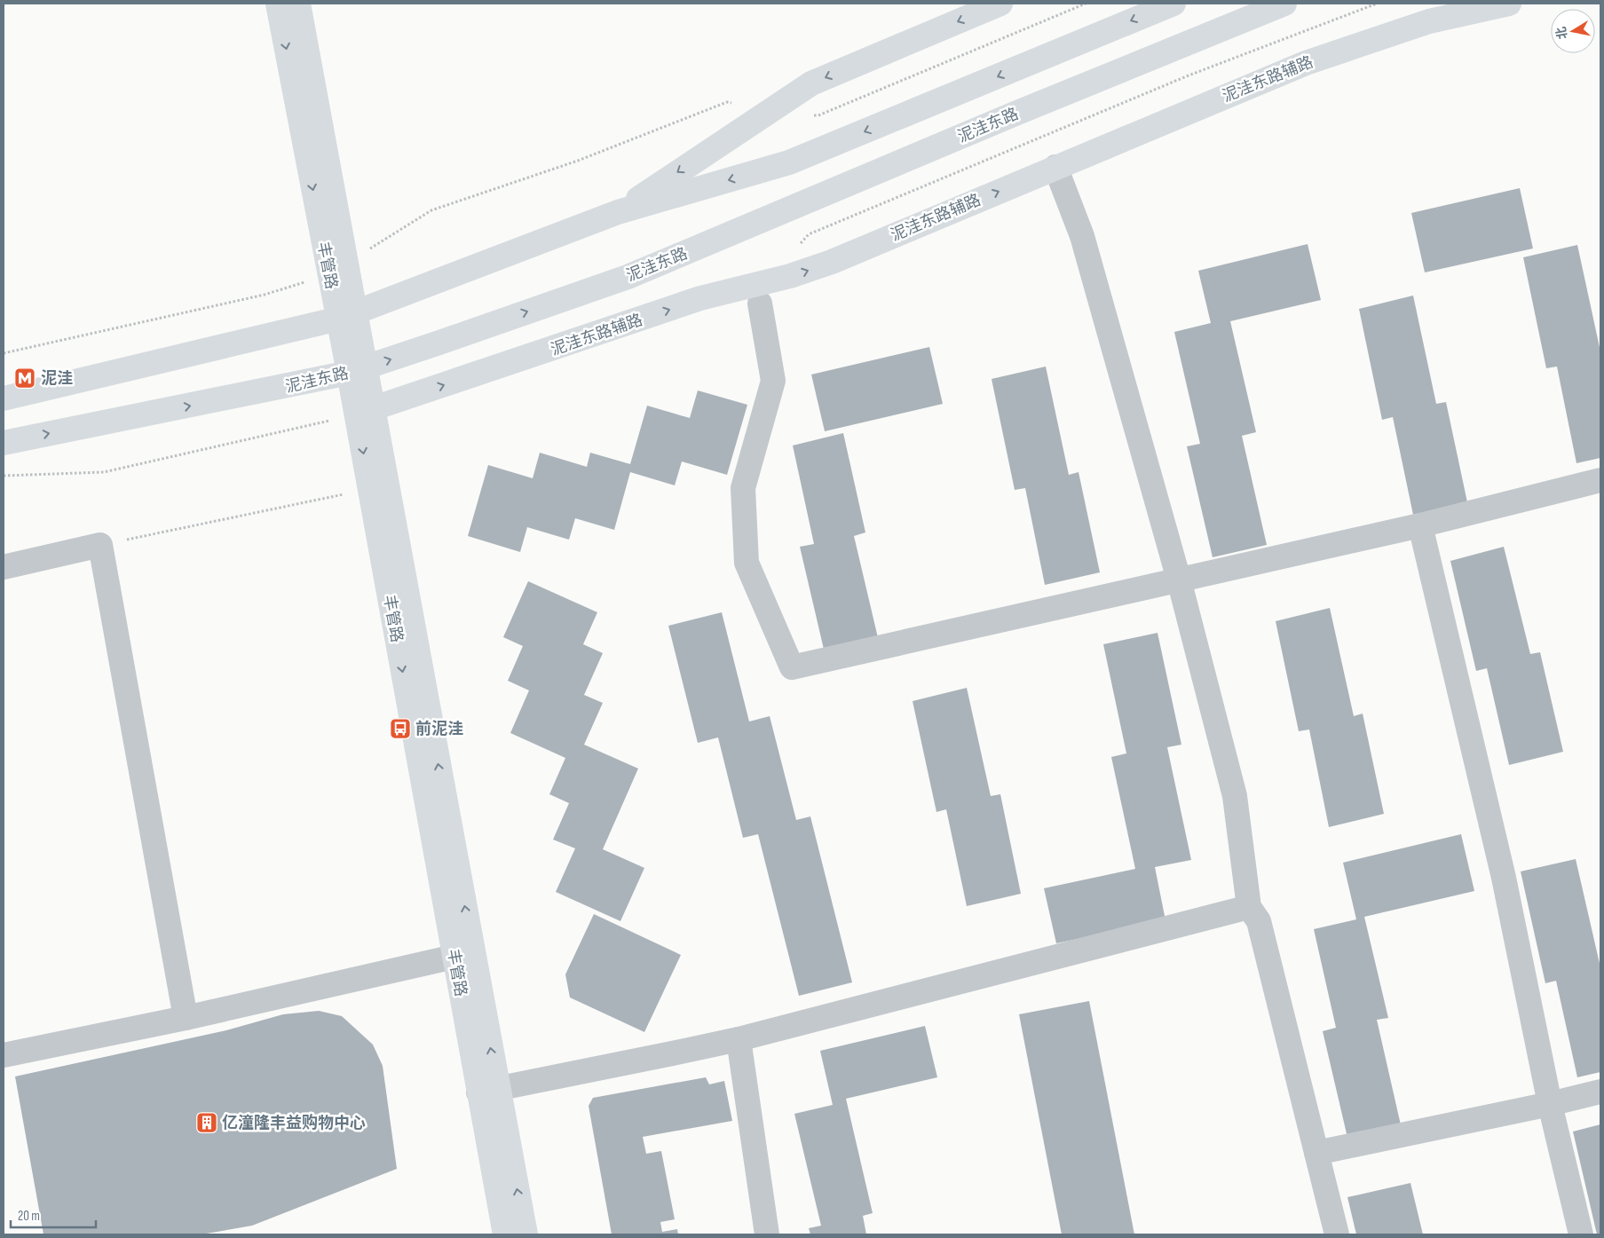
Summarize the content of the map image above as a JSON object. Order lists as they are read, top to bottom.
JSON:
{
  "streets": {
    "main road": ["泥洼东路辅路", "泥洼东路", "丰管路"]
  },
  "crossings": [
    ["泥洼东路辅路", "丰管路"],
    ["泥洼东路", "丰管路"]
  ],
  "places": {
    "metro station": ["泥洼"],
    "bus stop": ["前泥洼"],
    "building": ["亿潼隆丰益购物中心"]
  },
  "scale_bar": "20 m",
  "north": "left"
}
